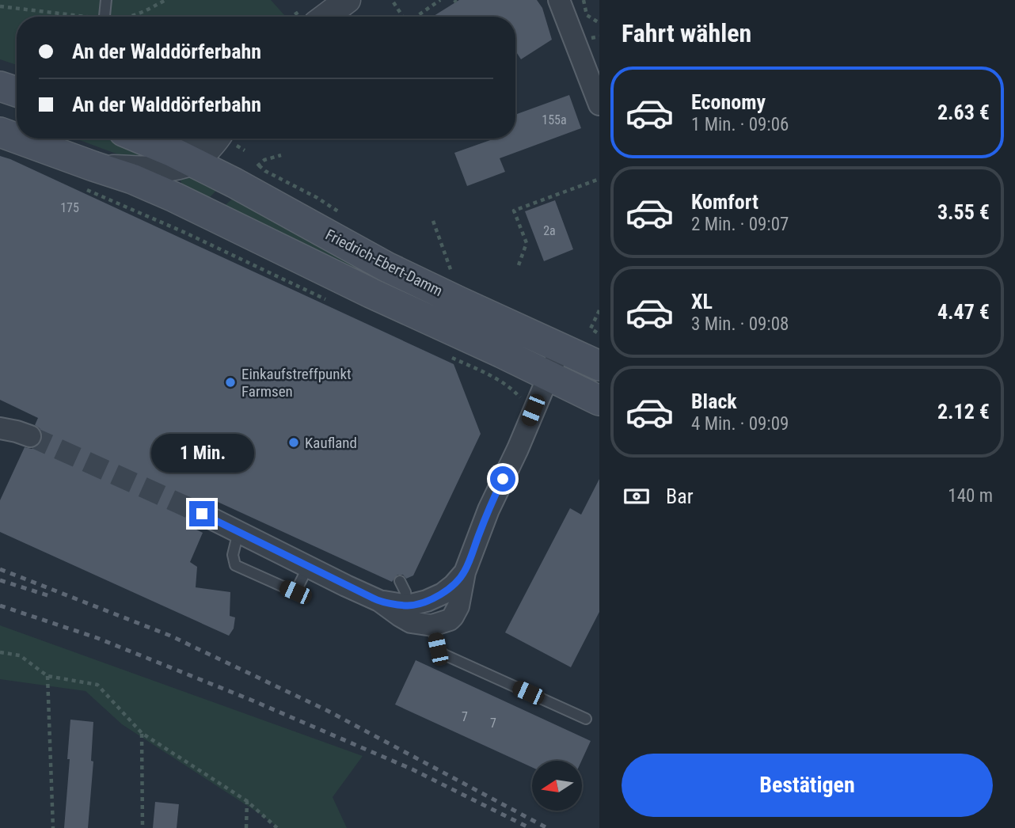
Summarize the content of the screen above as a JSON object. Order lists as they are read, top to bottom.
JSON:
{
  "streets": {
    "main road": ["Friedrich-Ebert-Damm"]
  },
  "places": ["Einkaufstreffpunkt Farmsen", "Kaufland"],
  "house_numbers": [
    "155a",
    "175",
    "2a",
    "7",
    "7"
  ],
  "north": "left",
  "page": {
    "heading": "Fahrt wählen",
    "banner": ["An der Walddörferbahn", "An der Walddörferbahn"],
    "list": [
      {
        "name": "Economy",
        "note": "1 Min. · 09:06",
        "value": "2.63 €"
      },
      {
        "name": "Komfort",
        "note": "2 Min. · 09:07",
        "value": "3.55 €"
      },
      {
        "name": "XL",
        "note": "3 Min. · 09:08",
        "value": "4.47 €"
      },
      {
        "name": "Black",
        "note": "4 Min. · 09:09",
        "value": "2.12 €"
      }
    ],
    "bubble": "1 Min.",
    "pay": ["Bar", "140 m"],
    "buttons": "Bestätigen"
  }
}
